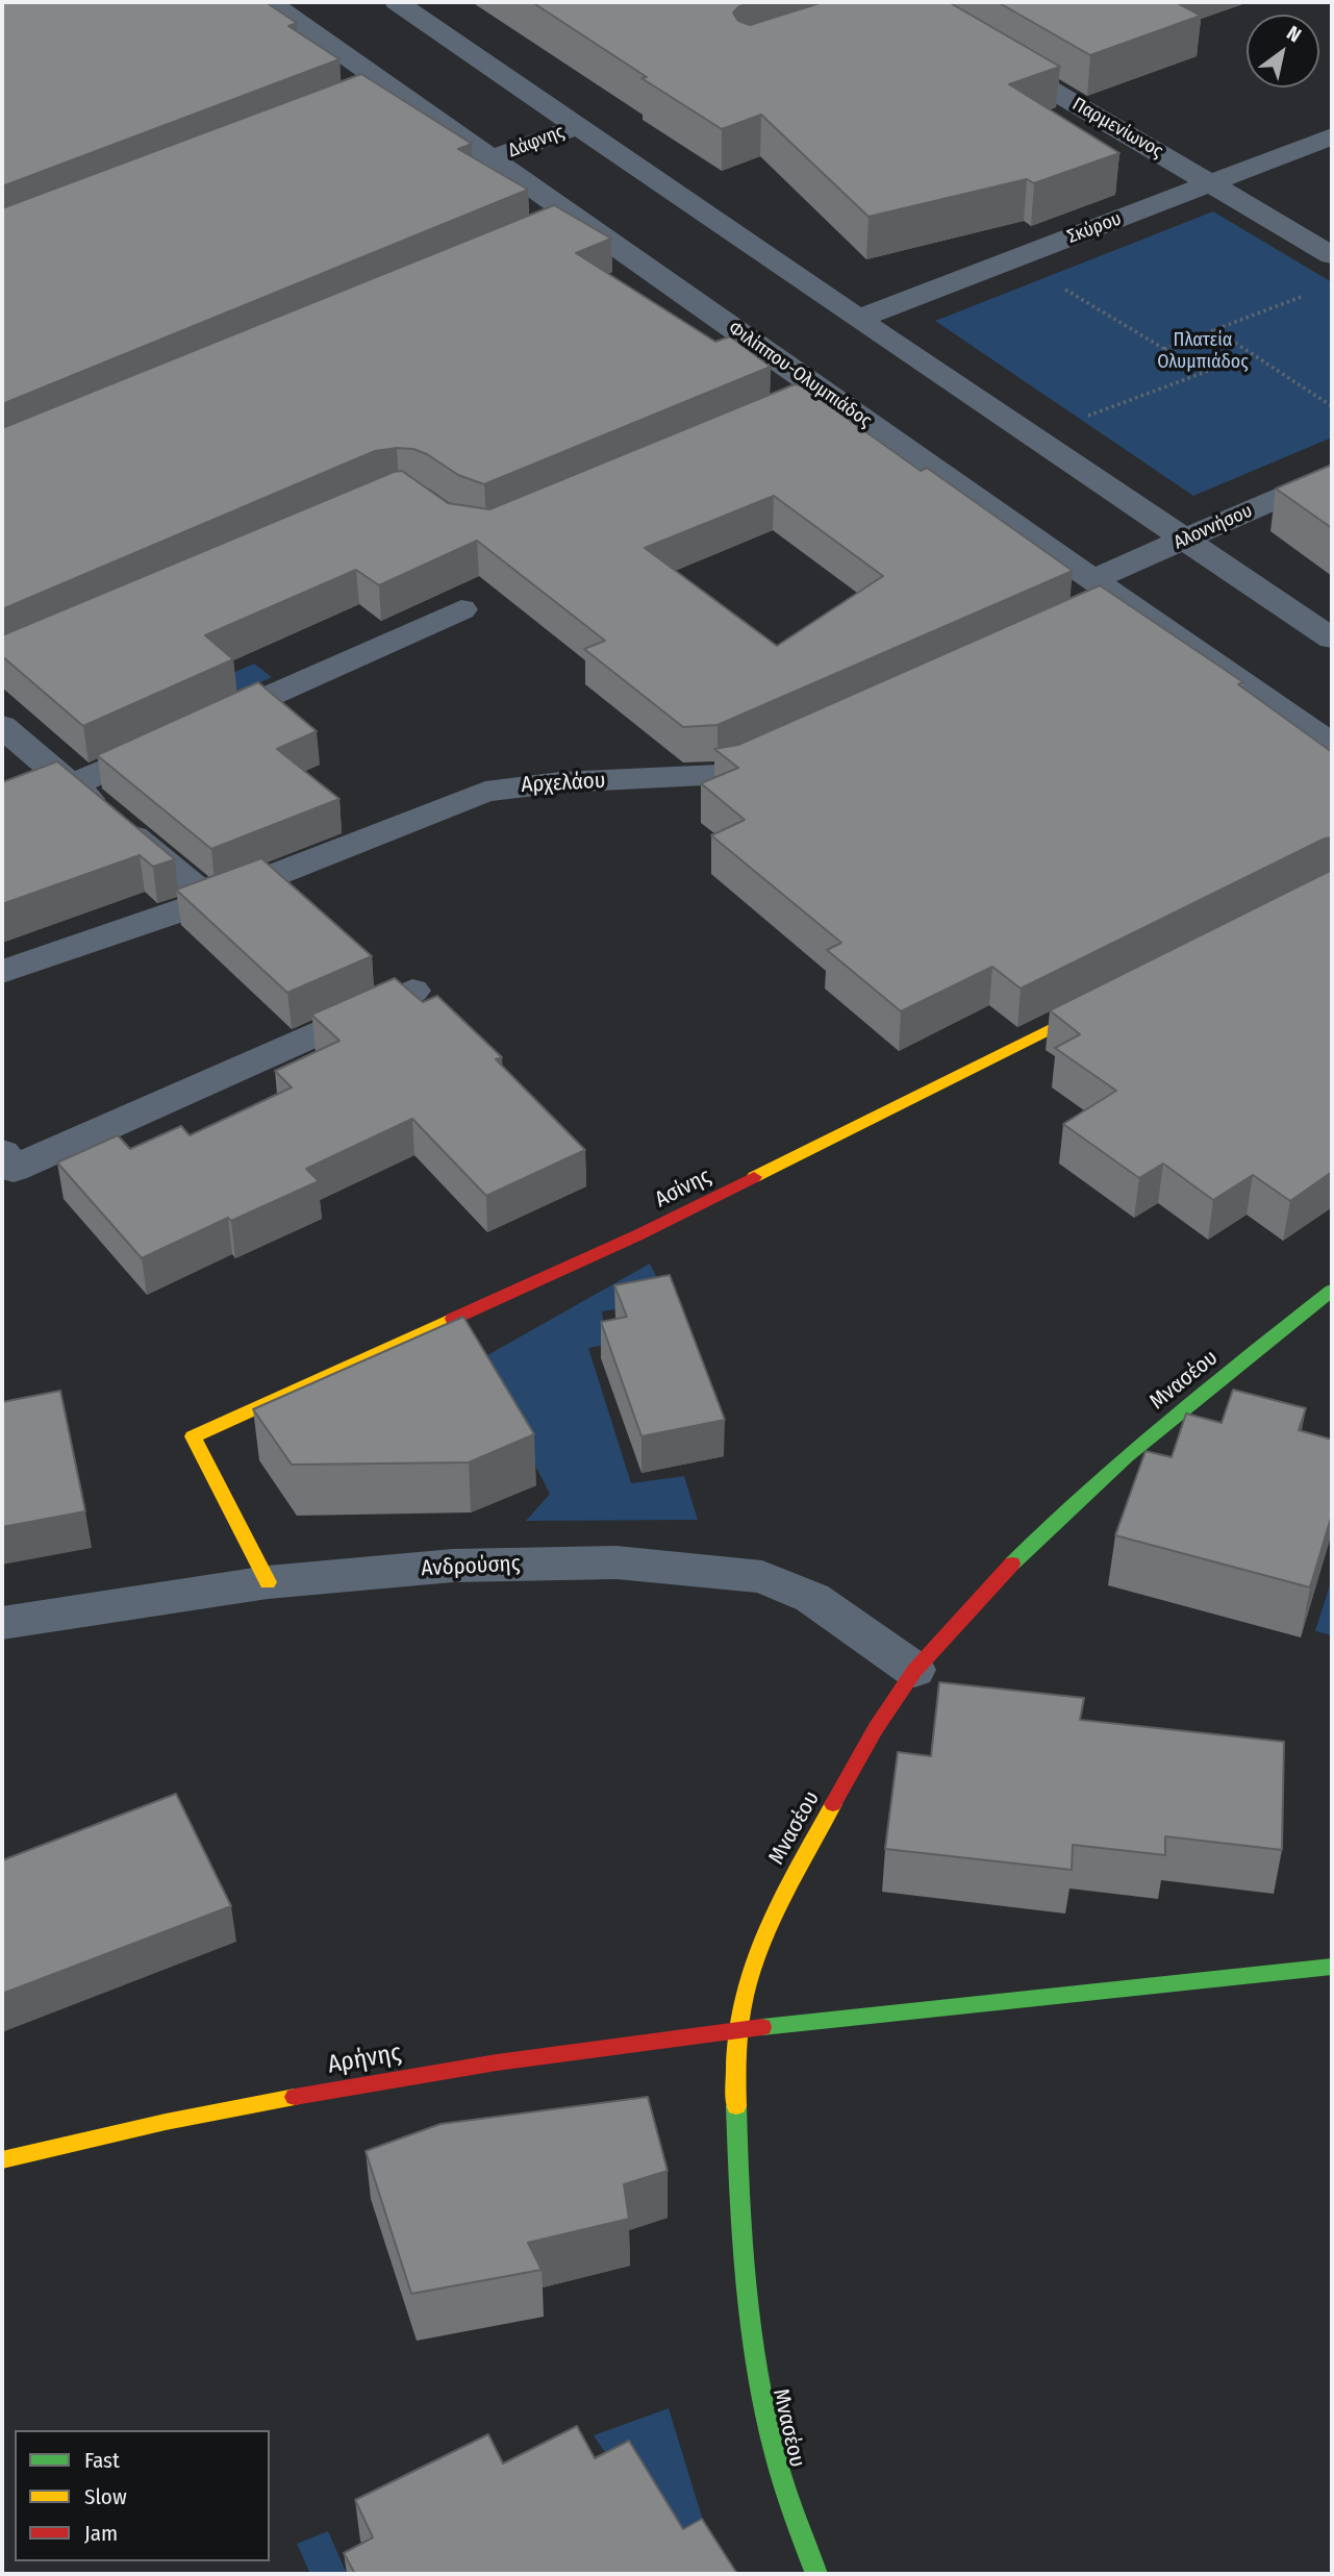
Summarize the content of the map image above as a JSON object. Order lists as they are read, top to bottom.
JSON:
{
  "streets": {
    "street": [
      "Παρμενίωνος",
      "Δάφνης",
      "Σκύρου",
      "Φιλίππου-Ολυμπιάδος",
      "Αλοννήσου",
      "Αρχελάου",
      "Ασίνης",
      "Μνασέου",
      "Ανδρούσης",
      "Αρήνης"
    ]
  },
  "crossings": [
    ["Παρμενίωνος", "Σκύρου"],
    ["Δάφνης", "Φιλίππου-Ολυμπιάδος"],
    ["Φιλίππου-Ολυμπιάδος", "Αλοννήσου"],
    ["Ασίνης", "Ανδρούσης"],
    ["Μνασέου", "Ανδρούσης"],
    ["Μνασέου", "Αρήνης"]
  ],
  "parks": ["Πλατεία Ολυμπιάδος"],
  "legend": ["Fast", "Slow", "Jam"],
  "north": "top right"
}
